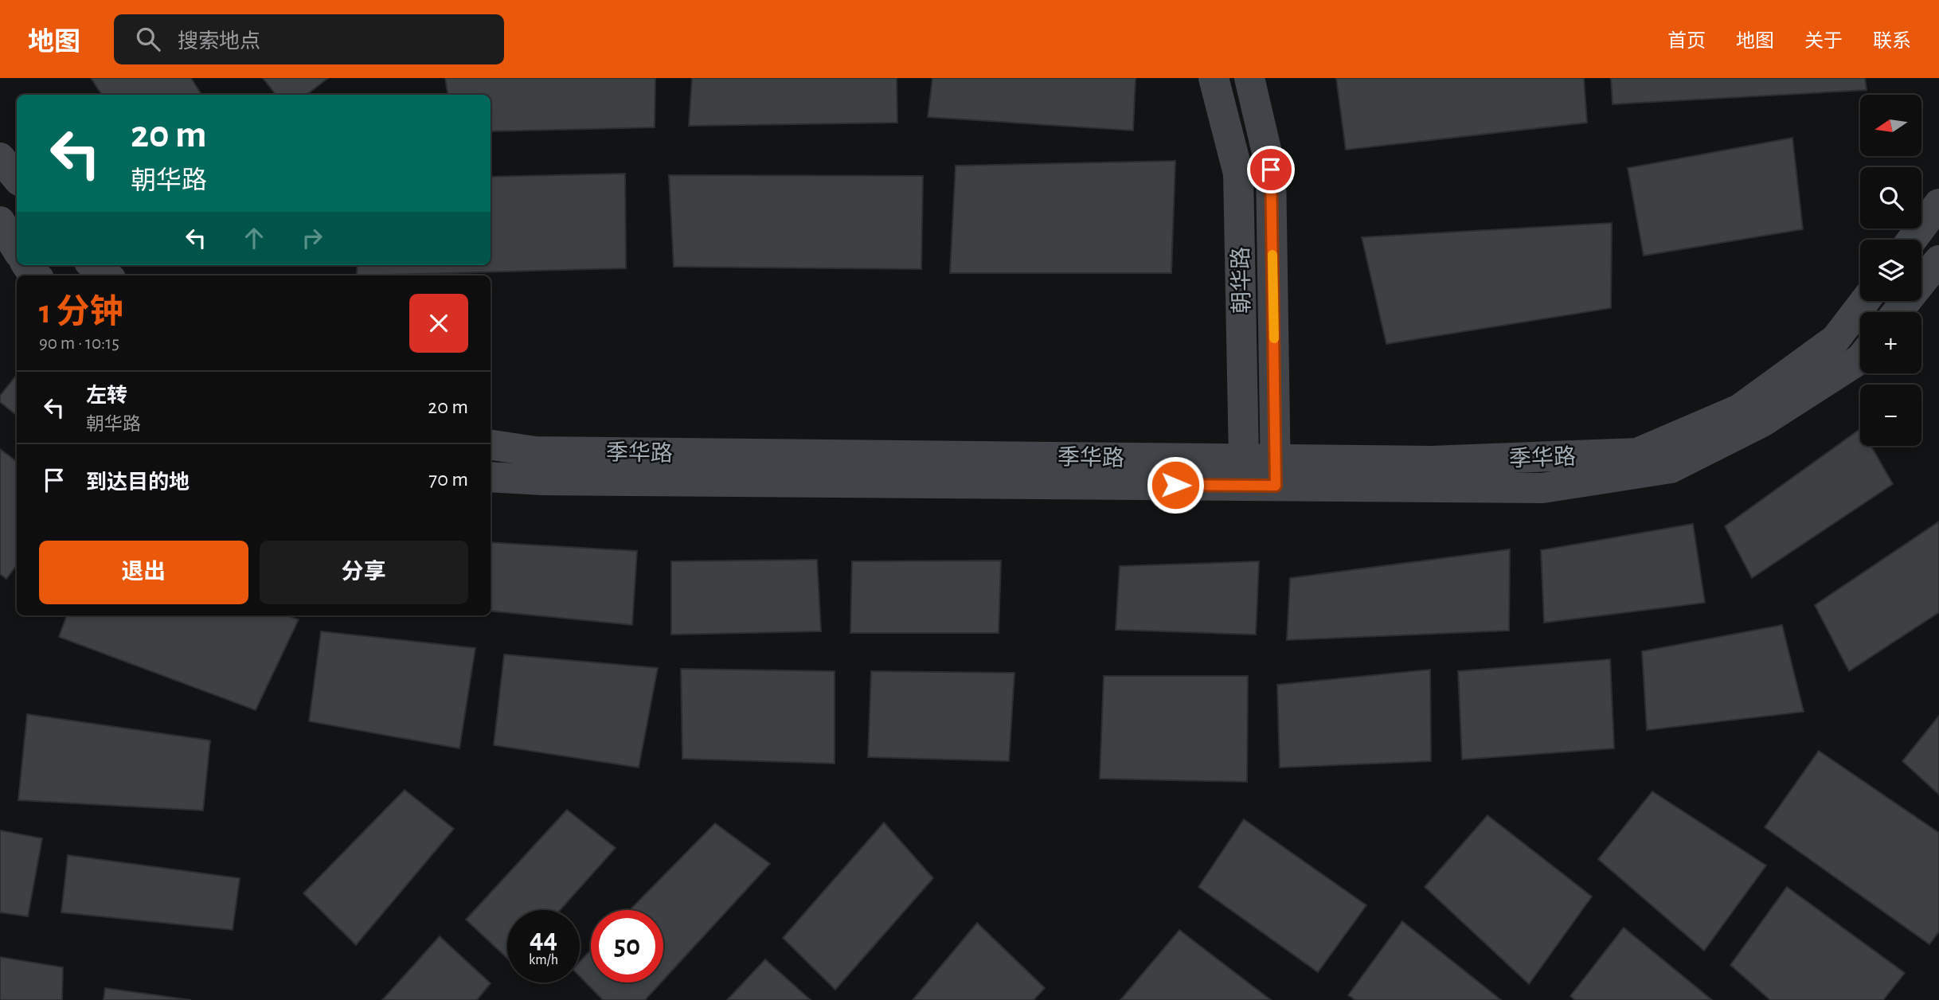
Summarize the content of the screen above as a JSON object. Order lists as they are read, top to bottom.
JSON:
{
  "streets": {
    "main road": ["朝华路", "季华路"]
  },
  "crossings": [
    ["朝华路", "季华路"]
  ],
  "north": "left",
  "page": {
    "header": "地图",
    "search": "搜索地点",
    "nav": [
      "首页",
      "地图",
      "关于",
      "联系"
    ],
    "map_buttons": ["+", "−"],
    "turn": ["20 m", "朝华路"],
    "heading": ["1 分钟", "90 m · 10:15"],
    "list": [
      {
        "name": "左转",
        "note": "朝华路",
        "value": "20 m"
      },
      {
        "name": "到达目的地",
        "value": "70 m"
      }
    ],
    "buttons": ["退出", "分享"],
    "speed": "44 km/h",
    "limit": "50"
  }
}
